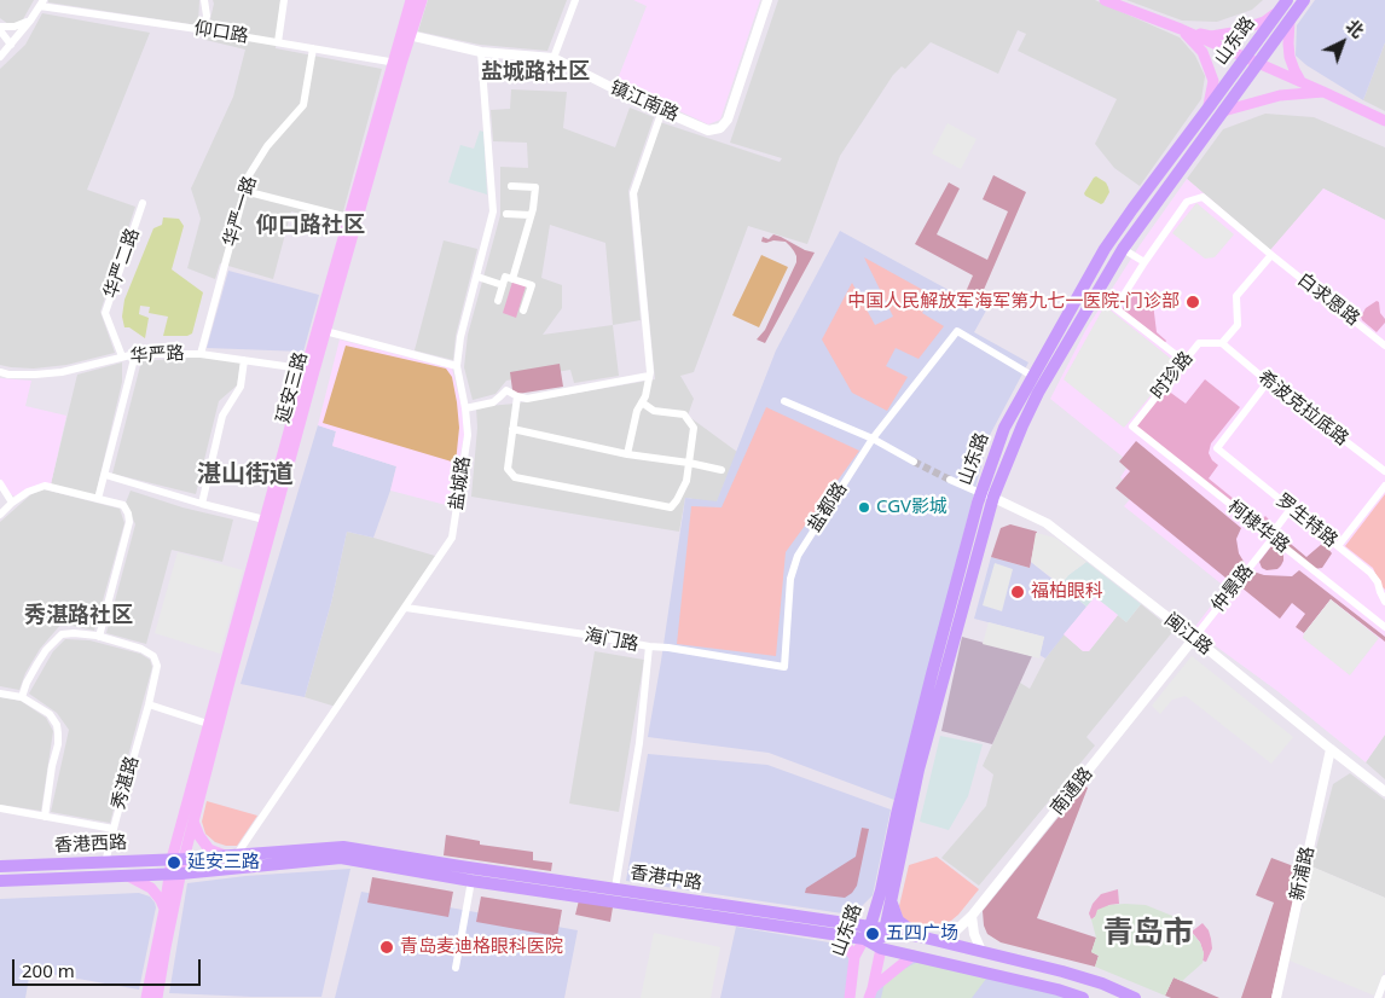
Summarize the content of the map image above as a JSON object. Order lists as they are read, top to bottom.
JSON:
{
  "streets": {
    "main road": [
      "山东路",
      "延安三路",
      "香港西路",
      "香港中路"
    ],
    "street": [
      "仰口路",
      "镇江南路",
      "华严一路",
      "华严二路",
      "白求恩路",
      "华严路",
      "时珍路",
      "希波克拉底路",
      "盐城路",
      "盐都路",
      "罗生特路",
      "柯棣华路",
      "仲景路",
      "闽江路",
      "海门路",
      "秀湛路",
      "南通路",
      "新浦路"
    ]
  },
  "crossings": [
    ["仰口路", "华严一路"],
    ["仰口路", "延安三路"],
    ["山东路", "盐都路"],
    ["山东路", "闽江路"],
    ["山东路", "香港中路"],
    ["镇江南路", "延安三路"],
    ["镇江南路", "盐城路"],
    ["华严一路", "华严路"],
    ["华严二路", "华严路"],
    ["华严路", "延安三路"],
    ["时珍路", "希波克拉底路"],
    ["时珍路", "柯棣华路"],
    ["延安三路", "香港西路"],
    ["延安三路", "香港中路"],
    ["希波克拉底路", "罗生特路"],
    ["盐城路", "海门路"],
    ["盐城路", "香港中路"],
    ["盐都路", "海门路"],
    ["罗生特路", "仲景路"],
    ["柯棣华路", "仲景路"],
    ["仲景路", "闽江路"],
    ["仲景路", "南通路"],
    ["闽江路", "南通路"],
    ["闽江路", "新浦路"],
    ["海门路", "香港中路"],
    ["秀湛路", "香港西路"],
    ["南通路", "香港中路"],
    ["香港西路", "香港中路"]
  ],
  "districts": [
    "盐城路社区",
    "仰口路社区",
    "湛山街道",
    "秀湛路社区",
    "青岛市"
  ],
  "places": [
    "中国人民解放军海军第九七一医院-门诊部",
    "CGV影城",
    "福柏眼科",
    "延安三路",
    "五四广场",
    "青岛麦迪格眼科医院"
  ],
  "scale_bar": "200 m",
  "north": "top right"
}
